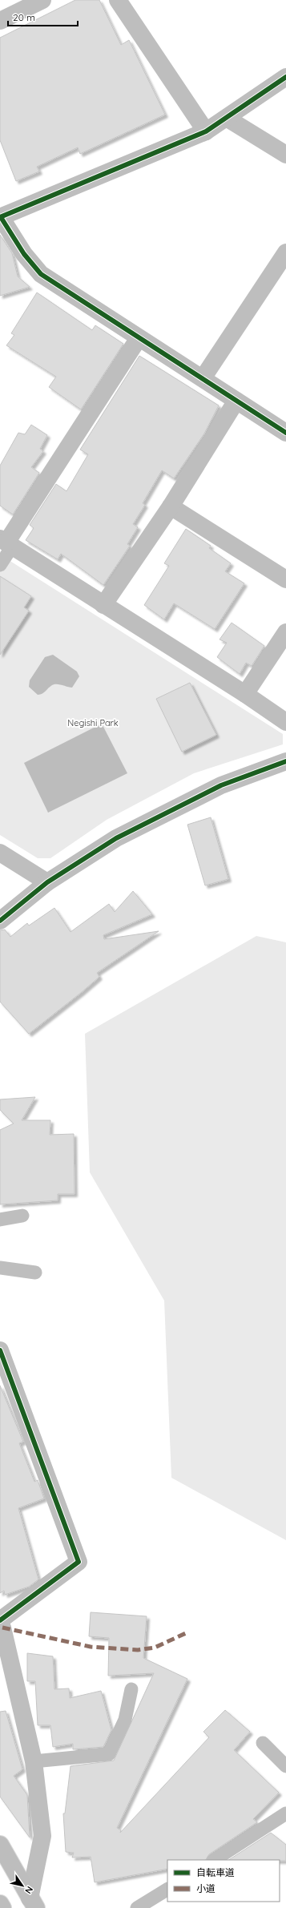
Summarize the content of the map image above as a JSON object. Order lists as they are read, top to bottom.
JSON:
{
  "parks": ["Negishi Park"],
  "legend": ["自転車道", "小道"],
  "scale_bar": "20 m",
  "north": "bottom right"
}
